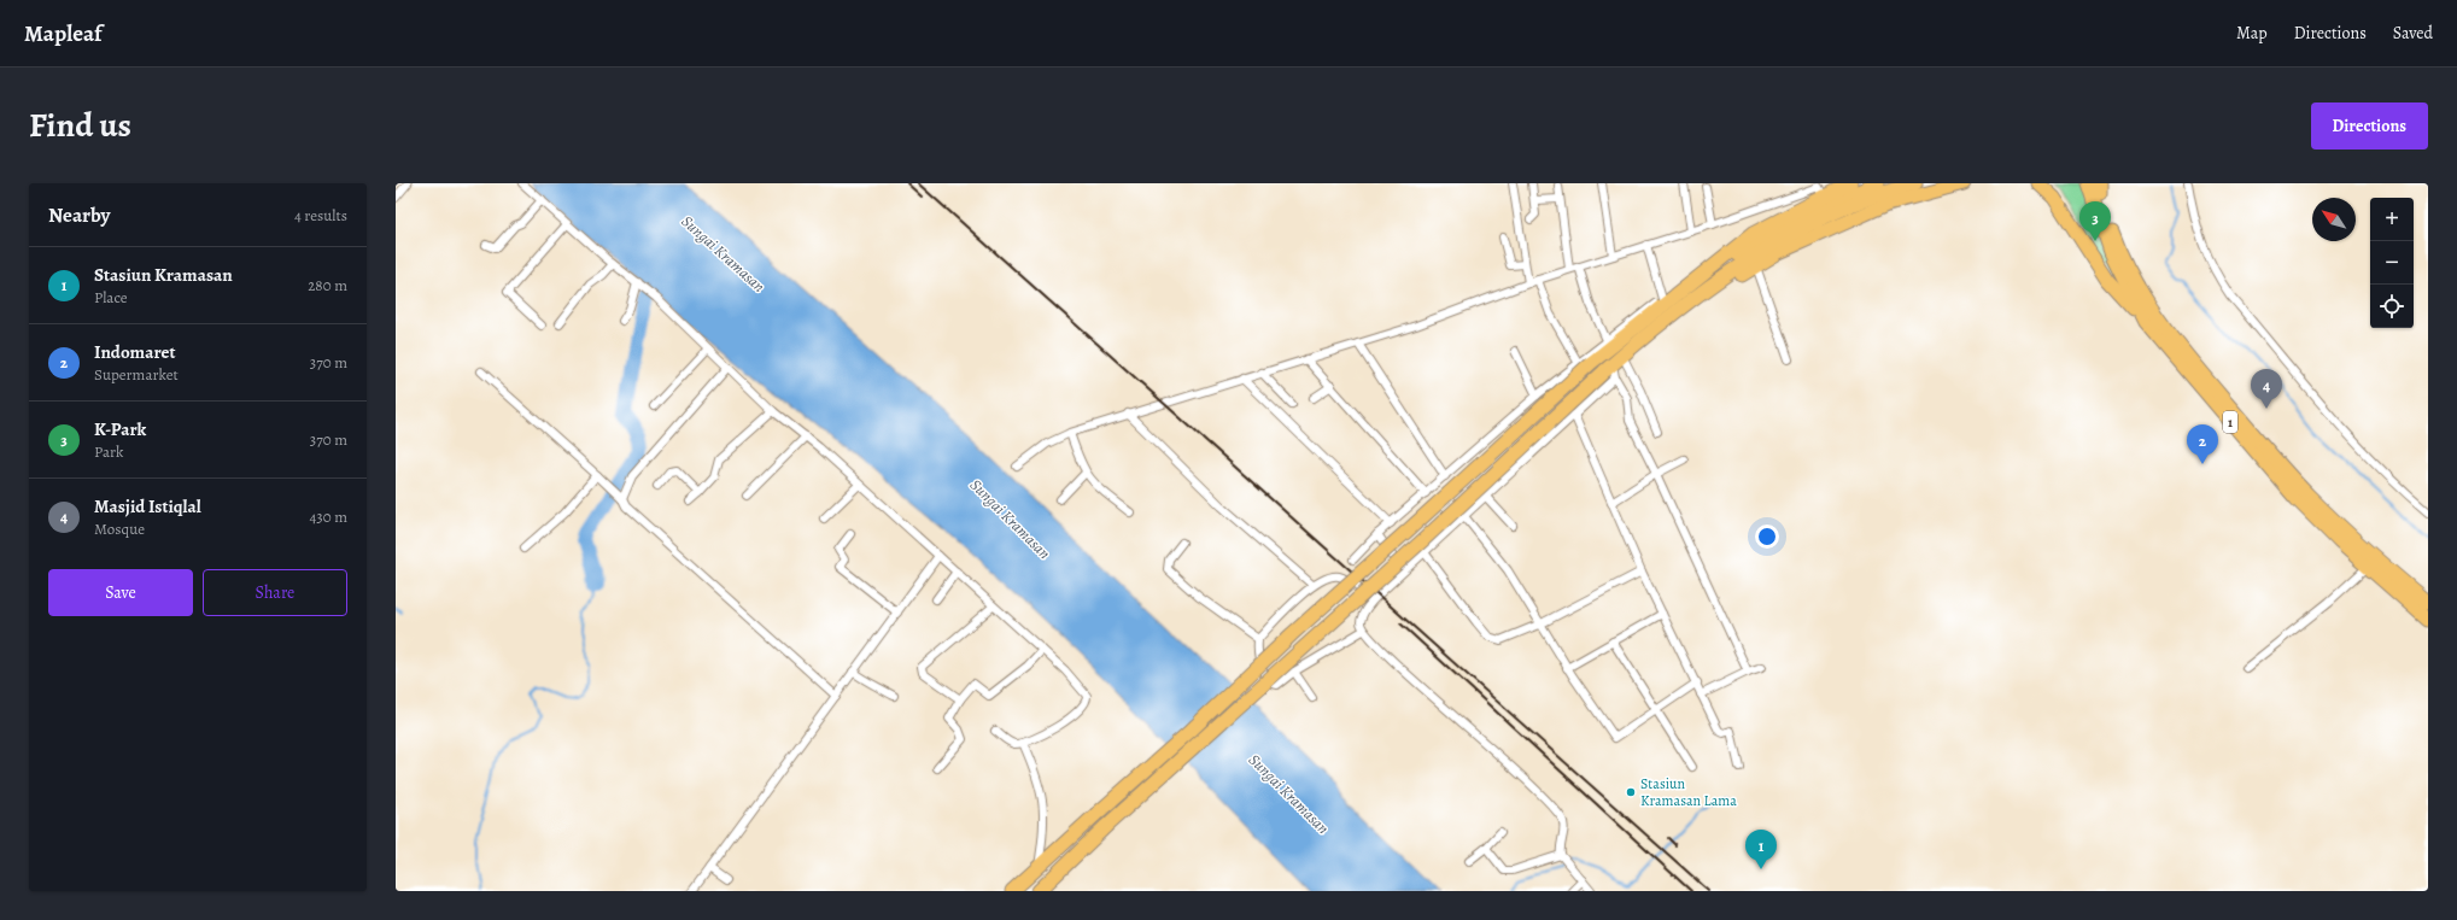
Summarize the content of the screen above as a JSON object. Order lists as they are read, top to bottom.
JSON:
{
  "streets": {
    "highway": ["1"]
  },
  "water": ["Sungai Kramasan"],
  "places": ["Stasiun Kramasan Lama"],
  "north": "top left",
  "page": {
    "header": "Mapleaf",
    "nav": ["Map", "Directions", "Saved"],
    "title": "Find us",
    "buttons": [
      "Directions",
      ["Save", "Share"]
    ],
    "heading": ["Nearby", "4 results"],
    "map_buttons": ["+", "−"],
    "pins": [
      "3",
      "4",
      "2",
      "1"
    ],
    "list": [
      {
        "mark": "1",
        "name": "Stasiun Kramasan",
        "note": "Place",
        "value": "280 m"
      },
      {
        "mark": "2",
        "name": "Indomaret",
        "note": "Supermarket",
        "value": "370 m"
      },
      {
        "mark": "3",
        "name": "K-Park",
        "note": "Park",
        "value": "370 m"
      },
      {
        "mark": "4",
        "name": "Masjid Istiqlal",
        "note": "Mosque",
        "value": "430 m"
      }
    ]
  }
}
